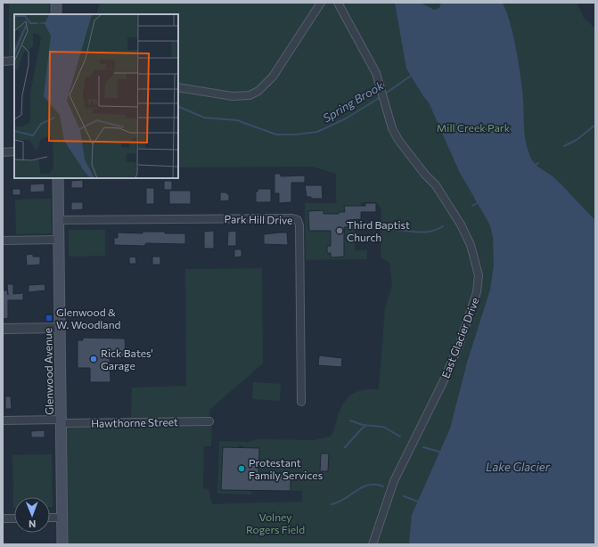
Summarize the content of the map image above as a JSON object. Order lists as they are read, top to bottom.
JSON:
{
  "streets": {
    "main road": ["Glenwood Avenue"],
    "street": ["Park Hill Drive", "East Glacier Drive", "Hawthorne Street"]
  },
  "crossings": [
    ["Park Hill Drive", "Glenwood Avenue"],
    ["Glenwood Avenue", "Hawthorne Street"]
  ],
  "water": ["Spring Brook", "Lake Glacier"],
  "parks": ["Mill Creek Park", "Volney Rogers Field"],
  "places": {
    "other": ["Third Baptist Church", "Rick Bates' Garage", "Protestant Family Services"],
    "transit": ["Glenwood & W. Woodland"]
  },
  "north": "bottom"
}
